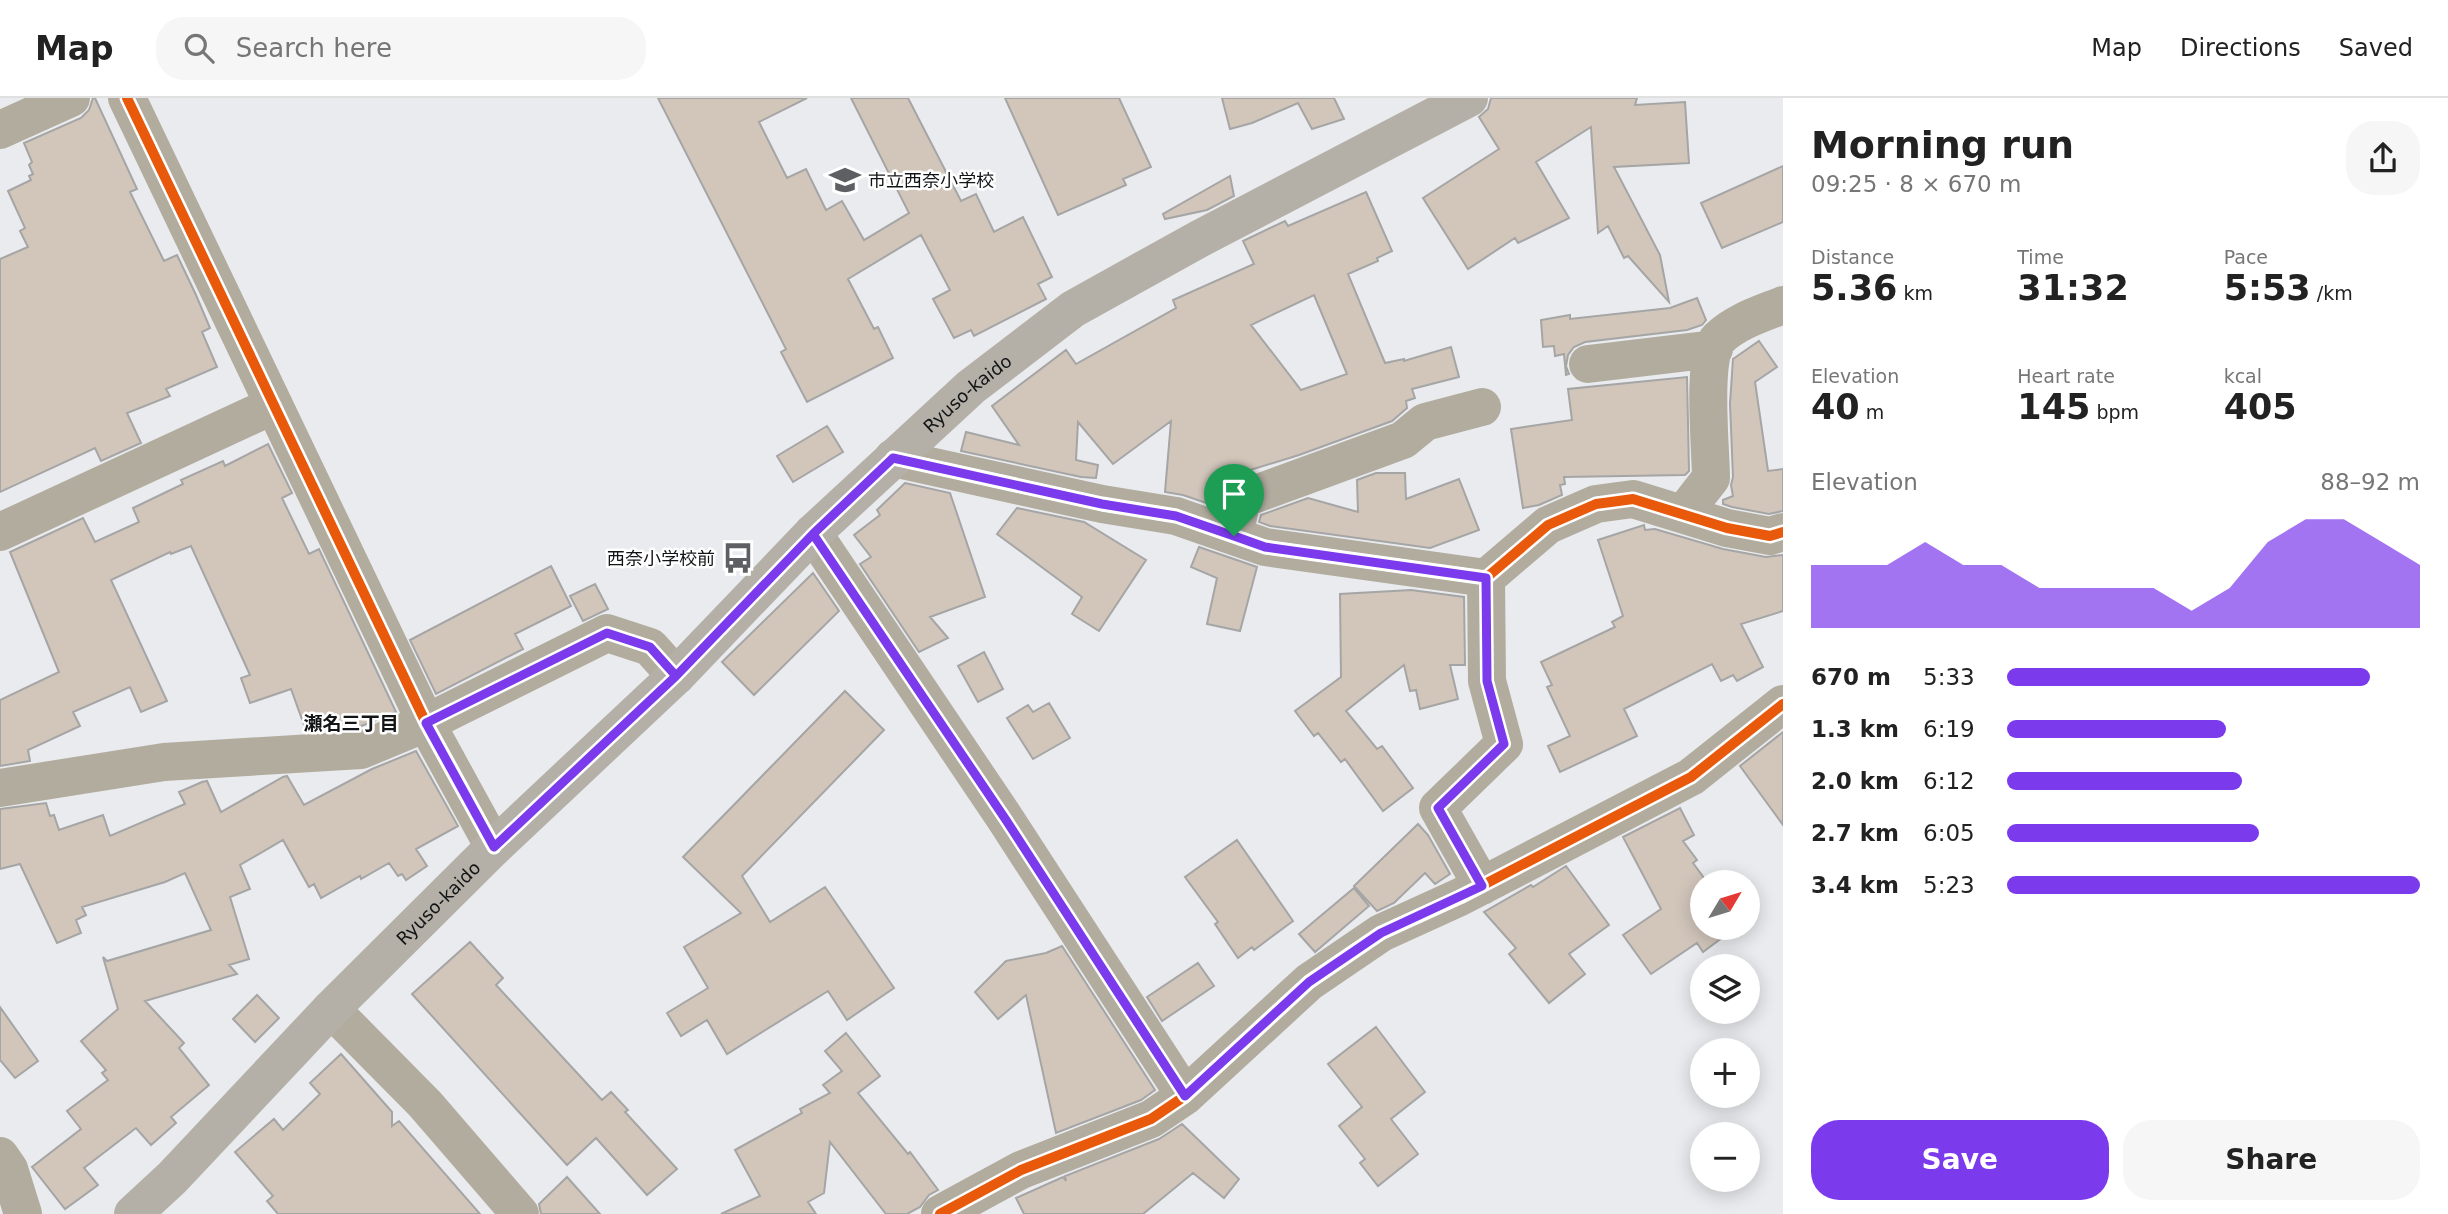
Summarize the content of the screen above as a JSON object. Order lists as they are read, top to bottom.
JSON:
{
  "streets": {
    "main road": ["Ryuso-kaido"]
  },
  "districts": ["瀬名三丁目"],
  "places": {
    "school or university": ["市立西奈小学校"],
    "bus stop": ["西奈小学校前"]
  },
  "north": "top right",
  "page": {
    "header": "Map",
    "search": "Search here",
    "nav": ["Map", "Directions", "Saved"],
    "heading": ["Morning run", "09:25 · 8 × 670 m"],
    "stats": [
      ["Distance", "5.36 km"],
      ["Time", "31:32"],
      ["Pace", "5:53 /km"],
      ["Elevation", "40 m"],
      ["Heart rate", "145 bpm"],
      ["kcal", "405"]
    ],
    "chart": ["Elevation", "88–92 m"],
    "list": [
      {
        "name": "670 m",
        "note": "5:33"
      },
      {
        "name": "1.3 km",
        "note": "6:19"
      },
      {
        "name": "2.0 km",
        "note": "6:12"
      },
      {
        "name": "2.7 km",
        "note": "6:05"
      },
      {
        "name": "3.4 km",
        "note": "5:23"
      }
    ],
    "map_buttons": ["+", "−"],
    "buttons": ["Save", "Share"]
  }
}
